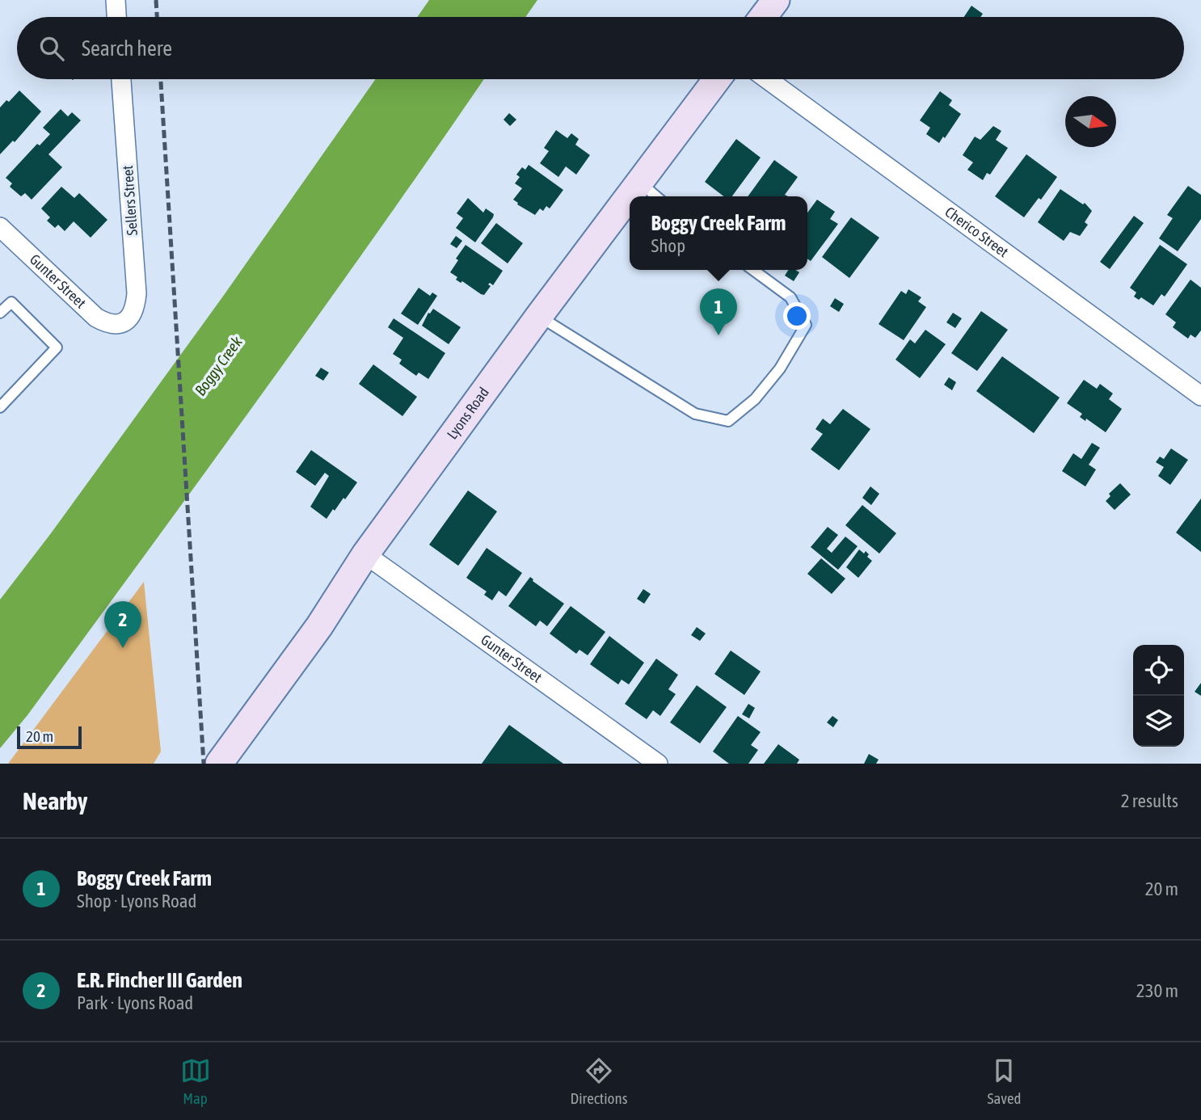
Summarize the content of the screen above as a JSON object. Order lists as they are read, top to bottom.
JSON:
{
  "streets": {
    "street": [
      "Sellers Street",
      "Cherico Street",
      "Gunter Street",
      "Lyons Road"
    ]
  },
  "crossings": [
    ["Sellers Street", "Gunter Street"],
    ["Gunter Street", "Lyons Road"]
  ],
  "water": ["Boggy Creek"],
  "scale_bar": "20 m",
  "north": "right",
  "page": {
    "search": "Search here",
    "popup": ["Boggy Creek Farm", "Shop"],
    "pins": ["1", "2"],
    "scale": "20 m",
    "heading": ["Nearby", "2 results"],
    "list": [
      {
        "mark": "1",
        "name": "Boggy Creek Farm",
        "note": "Shop · Lyons Road",
        "value": "20 m"
      },
      {
        "mark": "2",
        "name": "E.R. Fincher III Garden",
        "note": "Park · Lyons Road",
        "value": "230 m"
      }
    ],
    "nav": ["Map", "Directions", "Saved"]
  }
}
